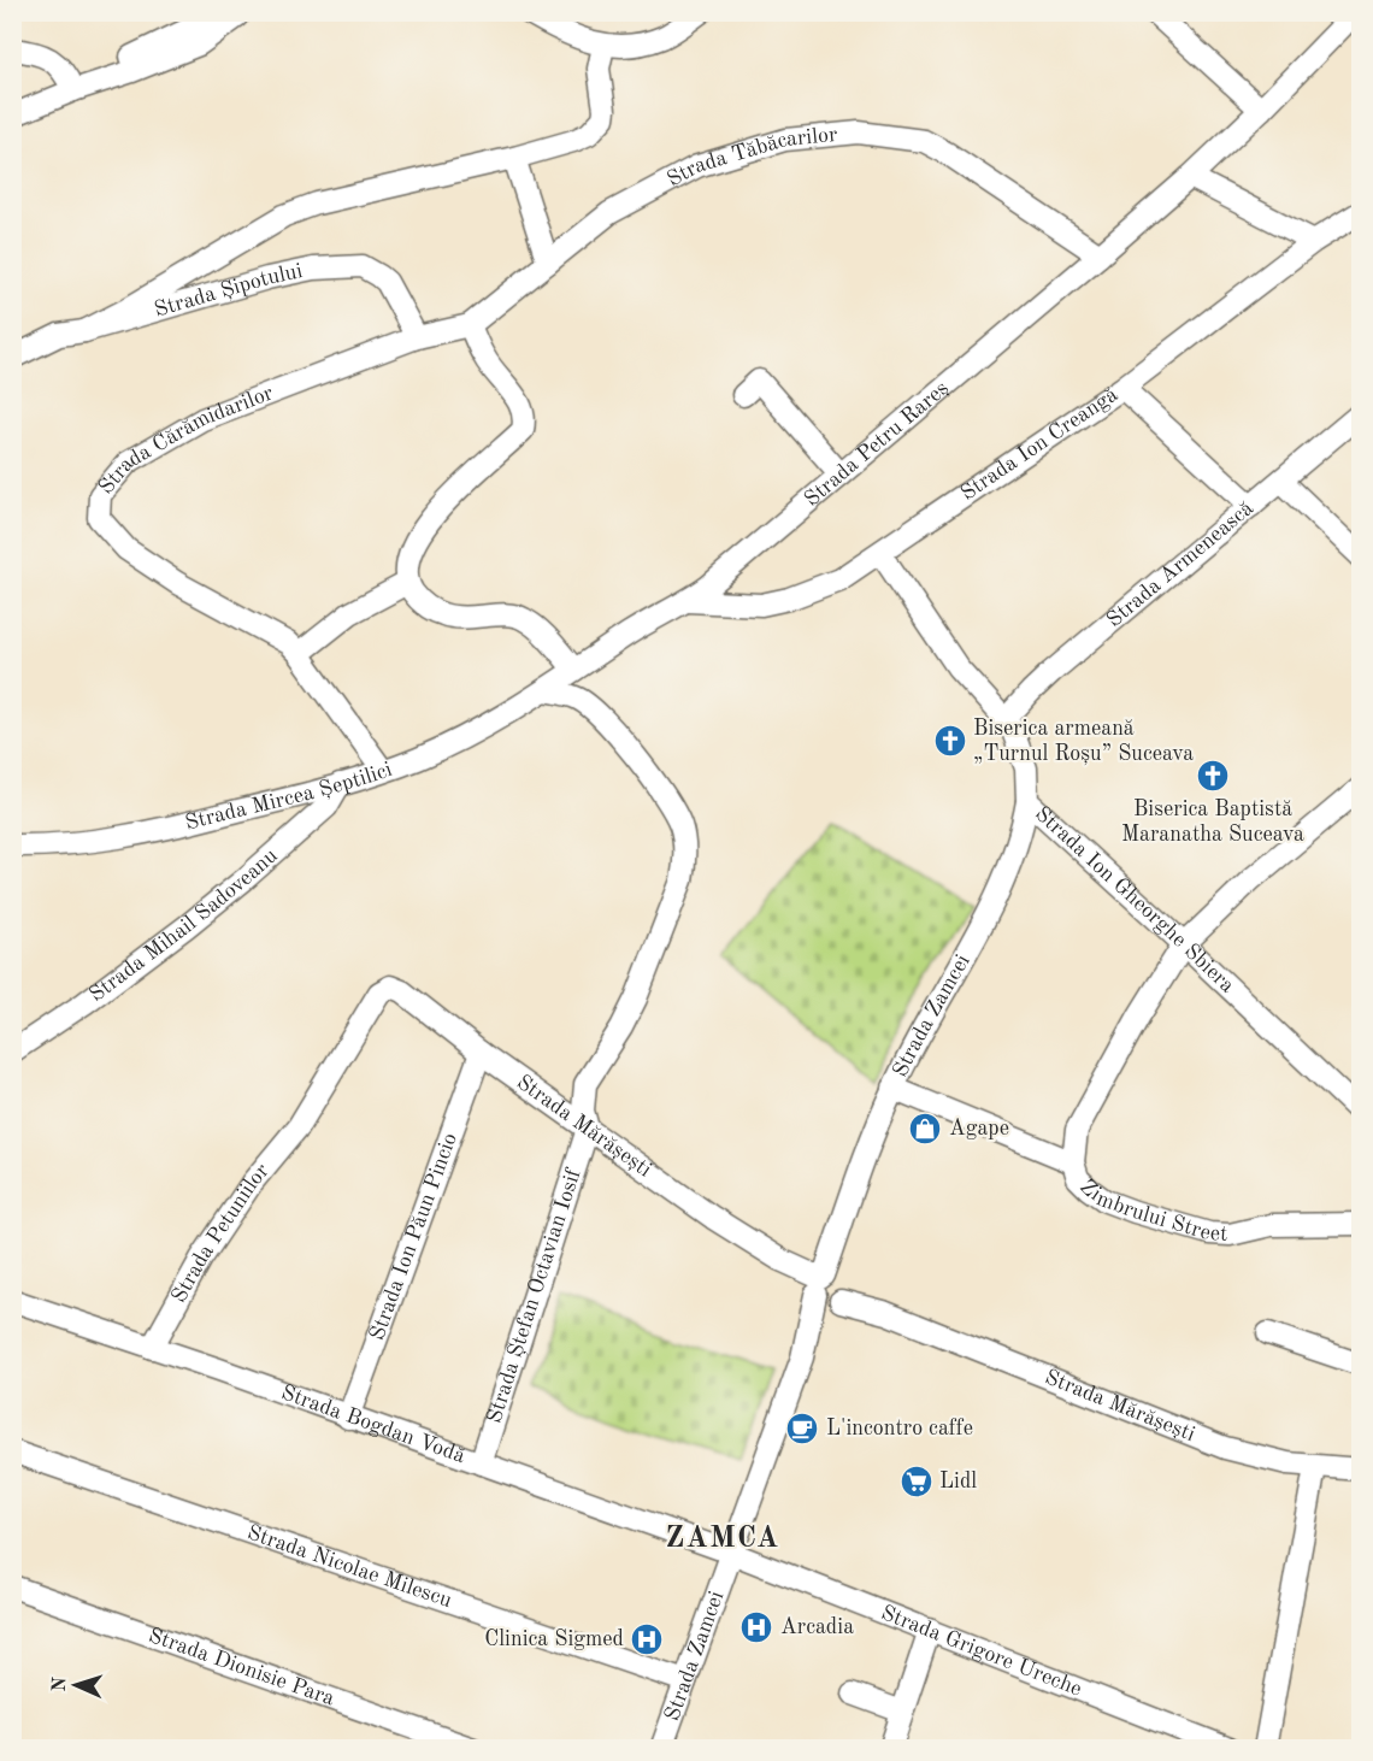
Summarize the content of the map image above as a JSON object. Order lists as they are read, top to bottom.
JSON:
{
  "streets": {
    "street": [
      "Strada Tăbăcarilor",
      "Strada Șipotului",
      "Strada Cărămidarilor",
      "Strada Petru Rareș",
      "Strada Ion Creangă",
      "Strada Armenească",
      "Strada Mircea Șeptilici",
      "Strada Ion Gheorghe Sbiera",
      "Strada Mihail Sadoveanu",
      "Strada Zamcei",
      "Strada Mărășești",
      "Zimbrului Street",
      "Strada Petuniilor",
      "Strada Ion Păun Pincio",
      "Strada Ștefan Octavian Iosif",
      "Strada Bogdan Vodă",
      "Strada Nicolae Milescu",
      "Strada Grigore Ureche",
      "Strada Dionisie Para"
    ]
  },
  "crossings": [
    ["Strada Tăbăcarilor", "Strada Șipotului"],
    ["Strada Tăbăcarilor", "Strada Cărămidarilor"],
    ["Strada Tăbăcarilor", "Strada Petru Rareș"],
    ["Strada Șipotului", "Strada Cărămidarilor"],
    ["Strada Cărămidarilor", "Strada Mircea Șeptilici"],
    ["Strada Petru Rareș", "Strada Ion Creangă"],
    ["Strada Petru Rareș", "Strada Mircea Șeptilici"],
    ["Strada Ion Creangă", "Strada Ion Gheorghe Sbiera"],
    ["Strada Armenească", "Strada Ion Gheorghe Sbiera"],
    ["Strada Mircea Șeptilici", "Strada Mihail Sadoveanu"],
    ["Strada Ion Gheorghe Sbiera", "Strada Zamcei"],
    ["Strada Zamcei", "Strada Mărășești"],
    ["Strada Zamcei", "Zimbrului Street"],
    ["Strada Zamcei", "Strada Bogdan Vodă"],
    ["Strada Zamcei", "Strada Nicolae Milescu"],
    ["Strada Zamcei", "Strada Grigore Ureche"],
    ["Strada Mărășești", "Strada Petuniilor"],
    ["Strada Mărășești", "Strada Ion Păun Pincio"],
    ["Strada Mărășești", "Strada Ștefan Octavian Iosif"],
    ["Strada Petuniilor", "Strada Bogdan Vodă"],
    ["Strada Ion Păun Pincio", "Strada Bogdan Vodă"],
    ["Strada Ștefan Octavian Iosif", "Strada Bogdan Vodă"],
    ["Strada Bogdan Vodă", "Strada Grigore Ureche"]
  ],
  "districts": ["ZAMCA"],
  "places": {
    "church": ["Biserica armeană „Turnul Roșu” Suceava", "Biserica Baptistă Maranatha Suceava"],
    "shop": ["Agape"],
    "cafe": ["L'incontro caffe"],
    "supermarket": ["Lidl"],
    "hospital": ["Arcadia", "Clinica Sigmed"]
  },
  "north": "left"
}
